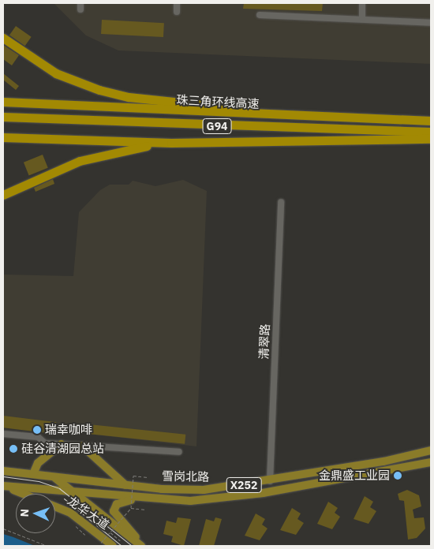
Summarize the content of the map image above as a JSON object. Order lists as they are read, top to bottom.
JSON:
{
  "streets": {
    "highway": ["珠三角环线高速", "G94"],
    "main road": ["雪岗北路", "X252", "龙华大道"],
    "street": ["清翠路"]
  },
  "crossings": [
    ["清翠路", "雪岗北路"],
    ["雪岗北路", "龙华大道"]
  ],
  "places": ["瑞幸咖啡", "硅谷清湖园总站", "金鼎盛工业园"],
  "north": "left"
}
